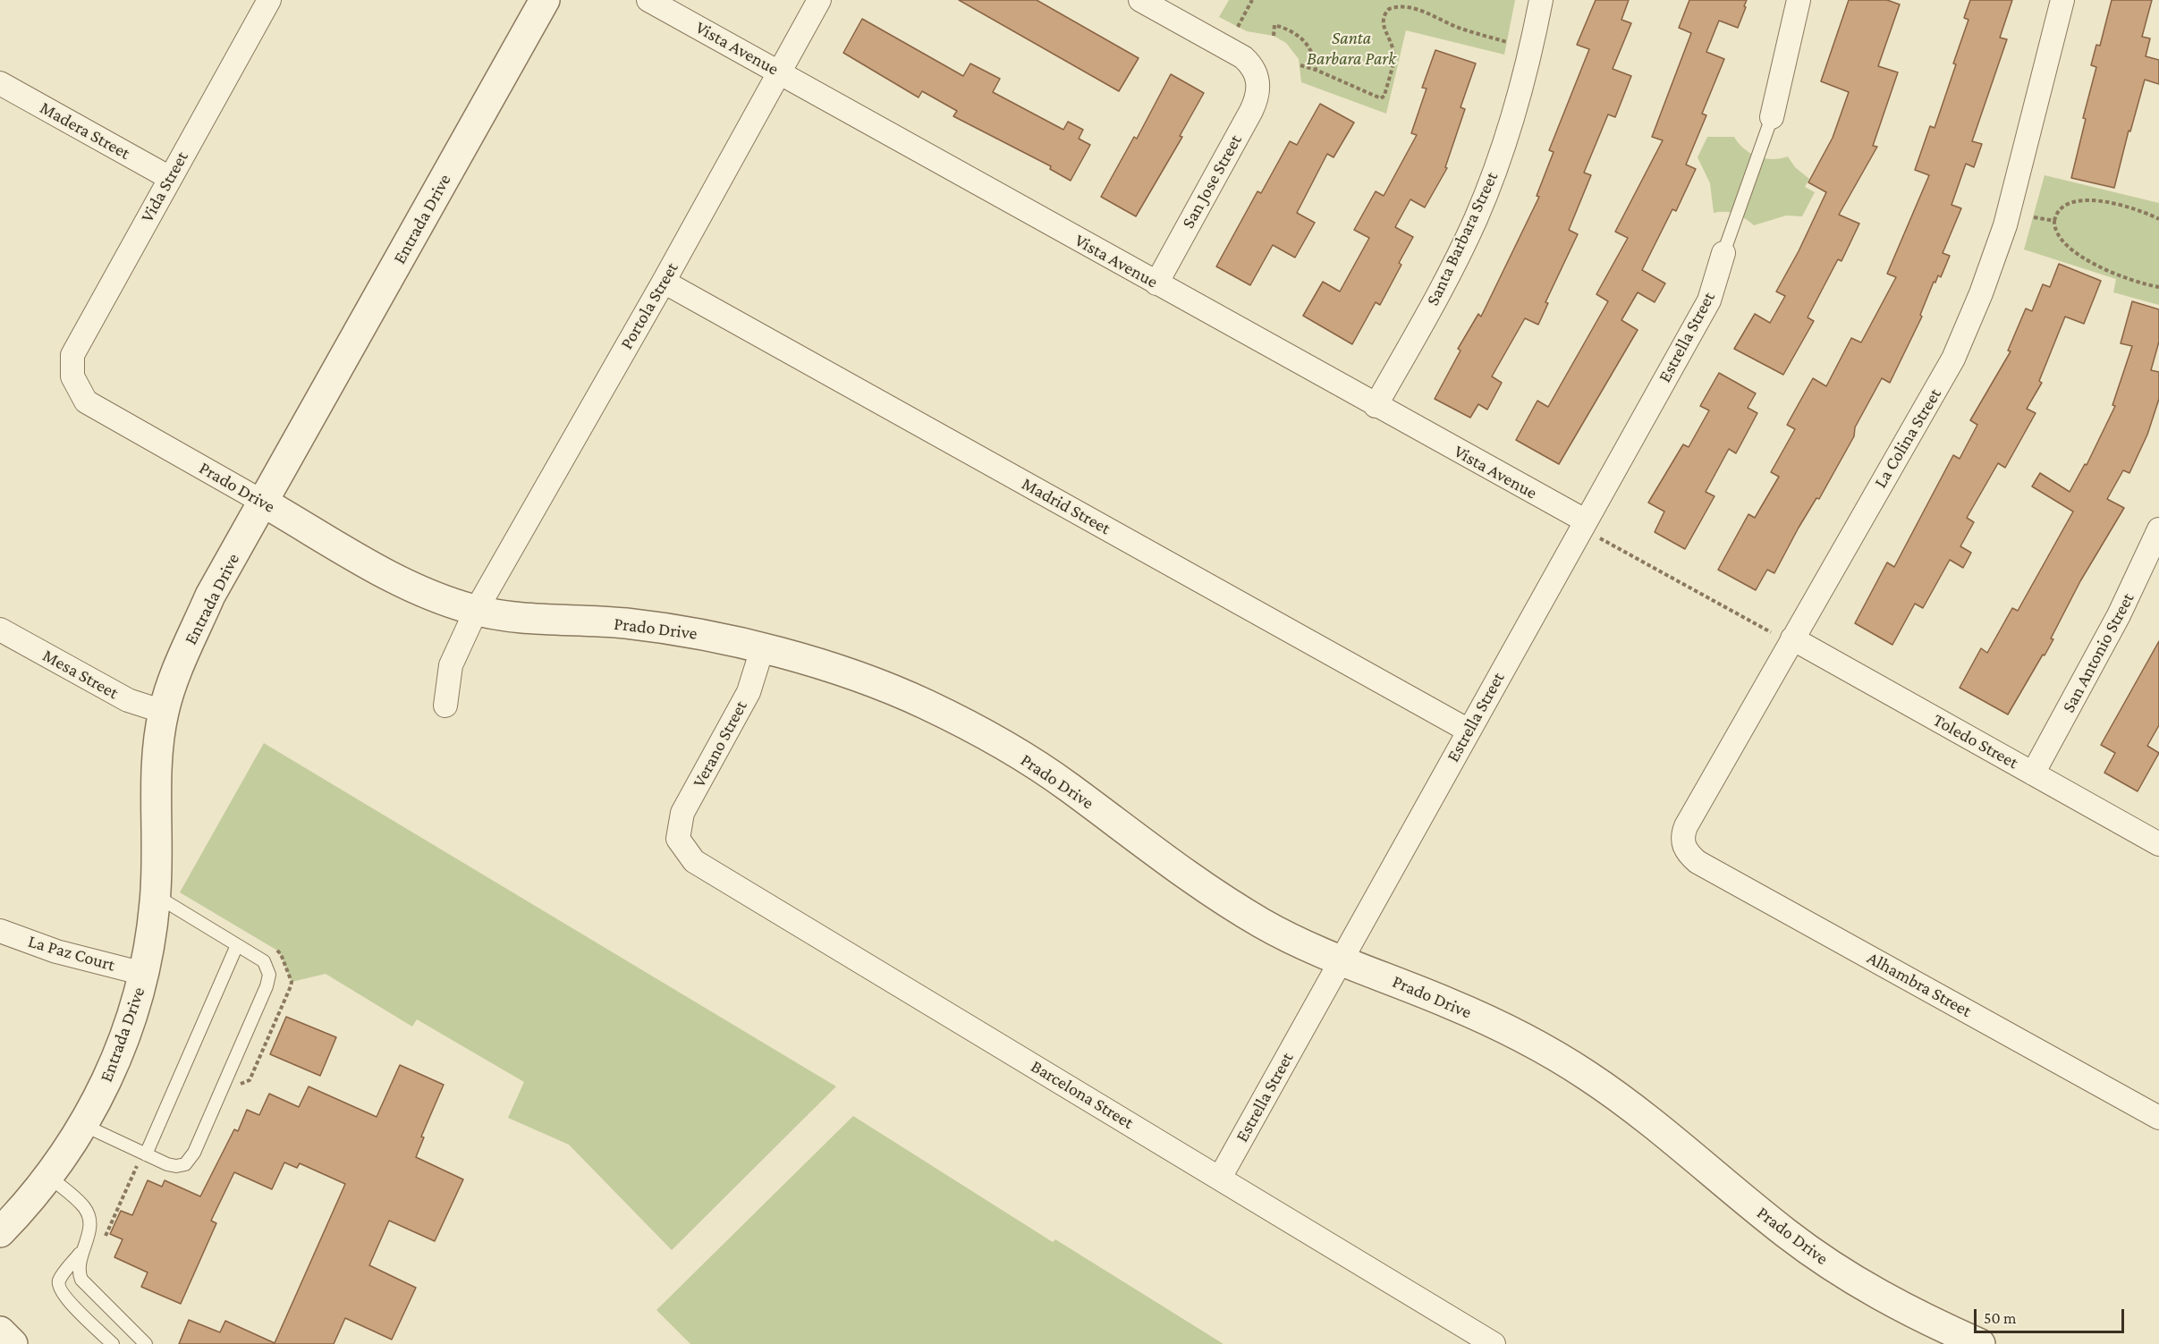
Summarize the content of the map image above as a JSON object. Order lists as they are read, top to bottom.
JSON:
{
  "streets": {
    "street": [
      "Vista Avenue",
      "Madera Street",
      "San Jose Street",
      "Vida Street",
      "Entrada Drive",
      "Santa Barbara Street",
      "Portola Street",
      "Estrella Street",
      "La Colina Street",
      "Prado Drive",
      "Madrid Street",
      "San Antonio Street",
      "Mesa Street",
      "Toledo Street",
      "Verano Street",
      "La Paz Court",
      "Alhambra Street",
      "Barcelona Street"
    ]
  },
  "crossings": [
    ["Vista Avenue", "San Jose Street"],
    ["Vista Avenue", "Santa Barbara Street"],
    ["Vista Avenue", "Portola Street"],
    ["Vista Avenue", "Estrella Street"],
    ["Madera Street", "Vida Street"],
    ["Vida Street", "Prado Drive"],
    ["Entrada Drive", "Prado Drive"],
    ["Entrada Drive", "Mesa Street"],
    ["Entrada Drive", "La Paz Court"],
    ["Portola Street", "Prado Drive"],
    ["Portola Street", "Madrid Street"],
    ["Estrella Street", "Prado Drive"],
    ["Estrella Street", "Madrid Street"],
    ["Estrella Street", "Barcelona Street"],
    ["La Colina Street", "Toledo Street"],
    ["La Colina Street", "Alhambra Street"],
    ["Prado Drive", "Verano Street"],
    ["San Antonio Street", "Toledo Street"],
    ["Verano Street", "Barcelona Street"]
  ],
  "parks": ["Santa Barbara Park"],
  "scale_bar": "50 m"
}
